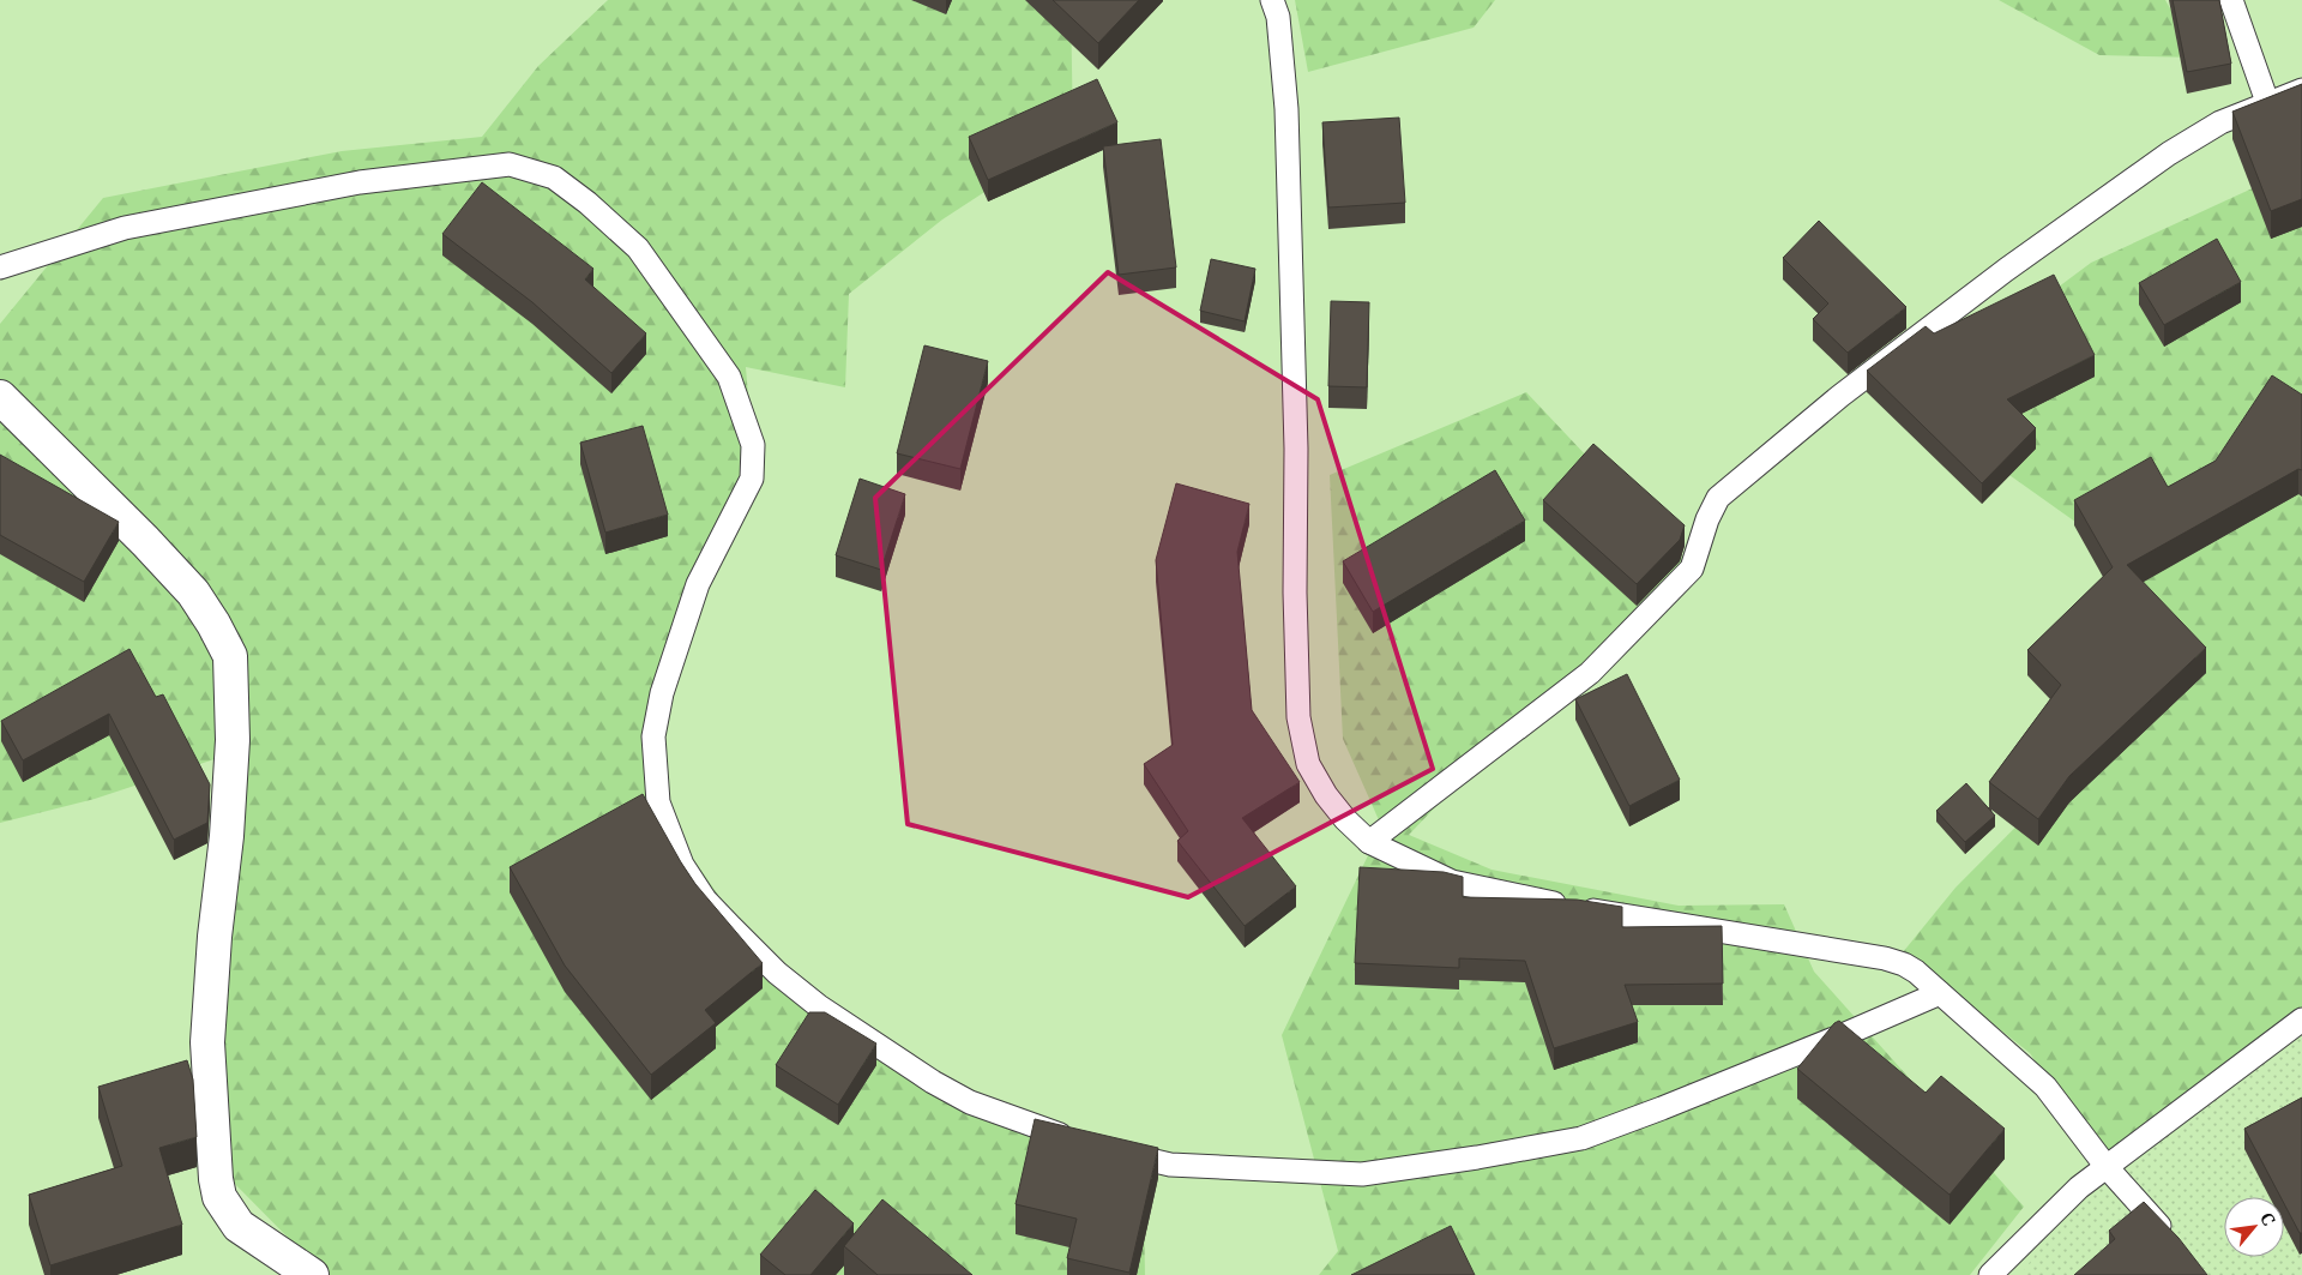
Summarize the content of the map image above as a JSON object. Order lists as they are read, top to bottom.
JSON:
{
  "north": "top right"
}
